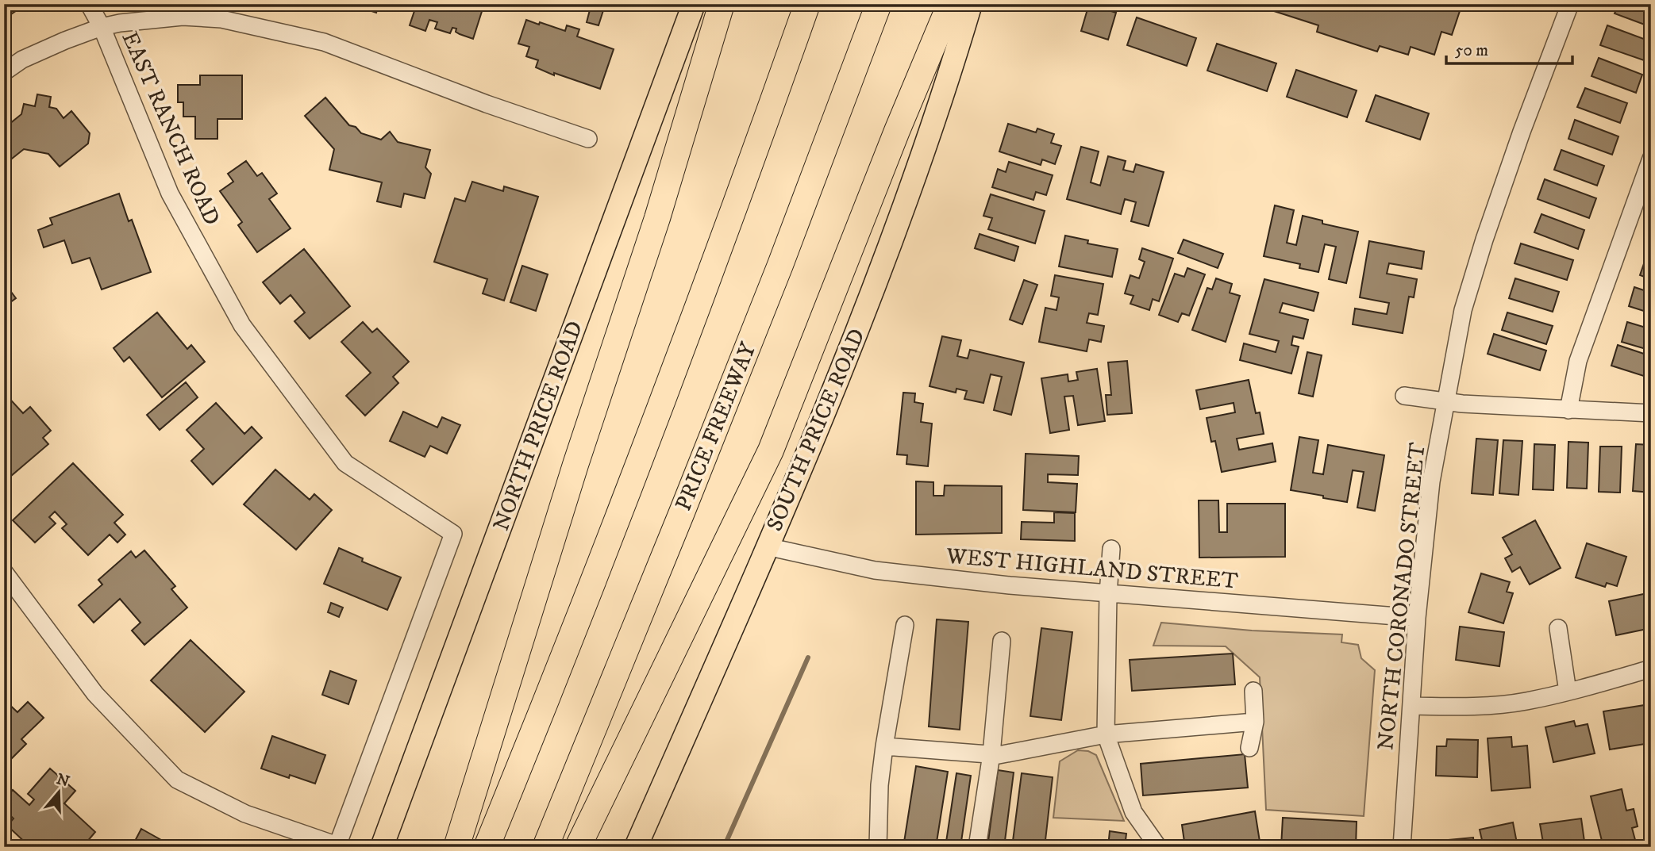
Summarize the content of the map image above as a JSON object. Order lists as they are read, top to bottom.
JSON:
{
  "streets": {
    "highway": ["PRICE FREEWAY"],
    "main road": ["NORTH PRICE ROAD", "SOUTH PRICE ROAD"],
    "street": ["EAST RANCH ROAD", "WEST HIGHLAND STREET", "NORTH CORONADO STREET"]
  },
  "crossings": [
    ["SOUTH PRICE ROAD", "WEST HIGHLAND STREET"],
    ["WEST HIGHLAND STREET", "NORTH CORONADO STREET"]
  ],
  "scale_bar": "50 m",
  "north": "top"
}
